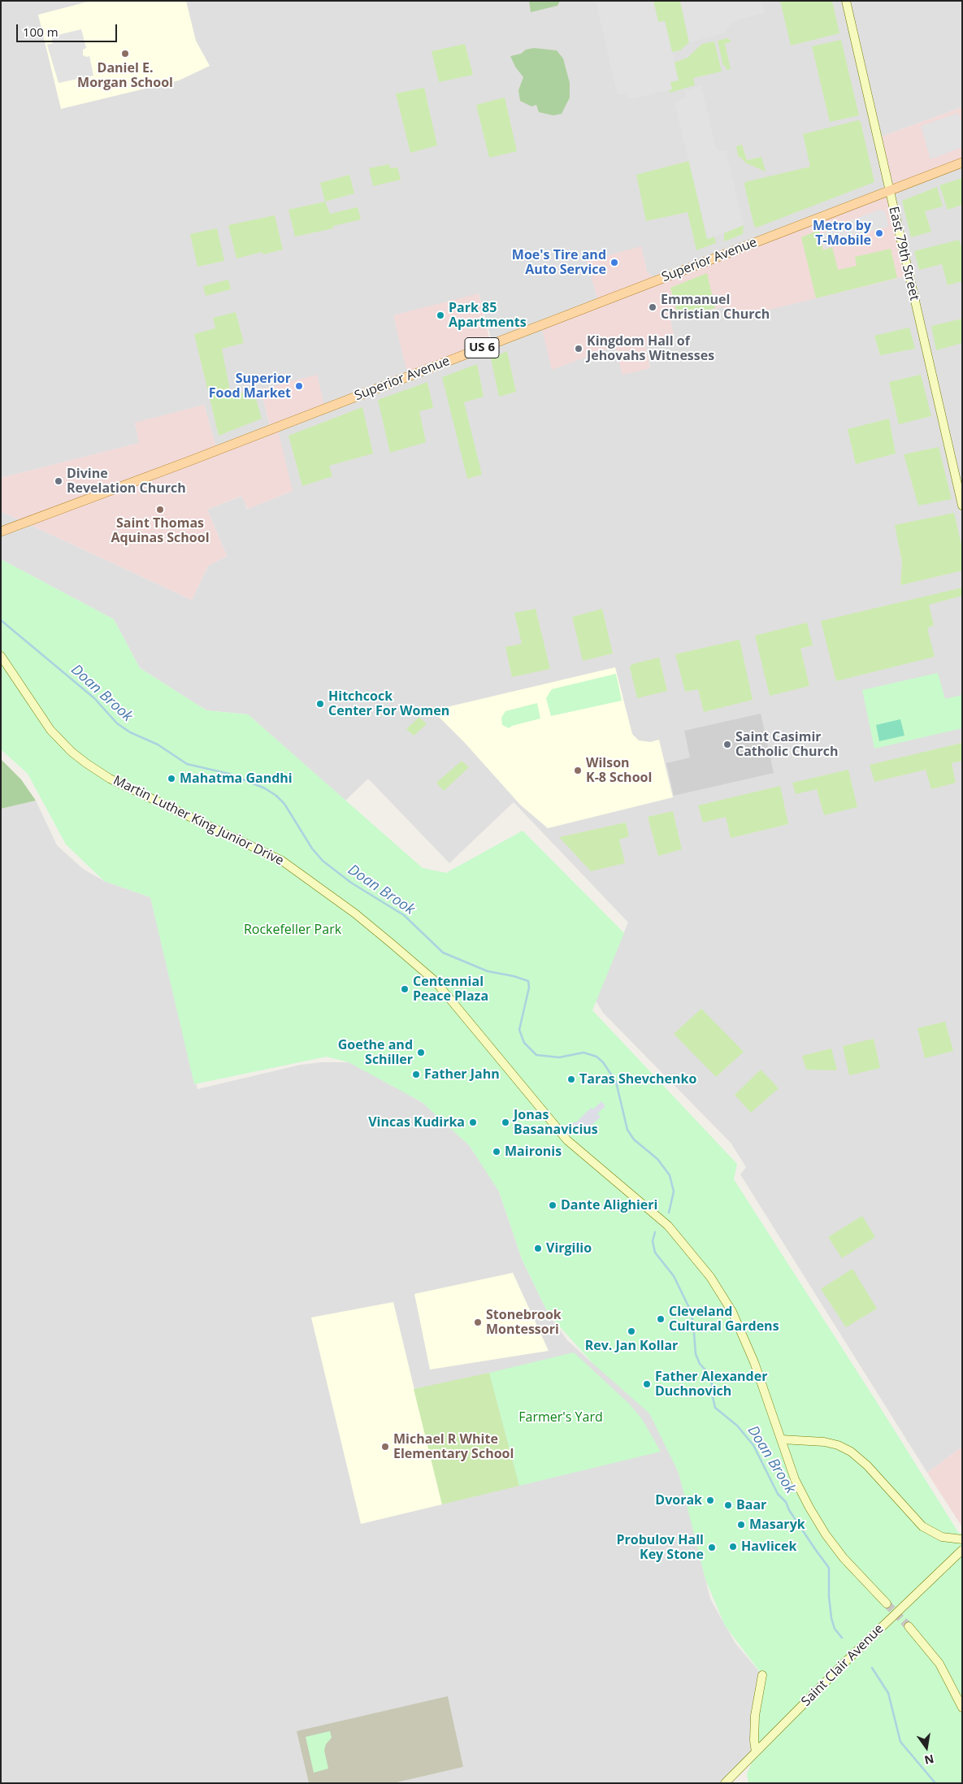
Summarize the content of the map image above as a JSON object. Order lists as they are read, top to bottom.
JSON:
{
  "streets": {
    "main road": [
      "East 79th Street",
      "Superior Avenue",
      "US 6",
      "Martin Luther King Junior Drive",
      "Saint Clair Avenue"
    ]
  },
  "crossings": [
    ["East 79th Street", "Superior Avenue"]
  ],
  "water": ["Doan Brook"],
  "parks": ["Rockefeller Park", "Farmer's Yard"],
  "places": [
    "Daniel E. Morgan School",
    "Metro by T-Mobile",
    "Moe's Tire and Auto Service",
    "Emmanuel Christian Church",
    "Park 85 Apartments",
    "Kingdom Hall of Jehovahs Witnesses",
    "Superior Food Market",
    "Divine Revelation Church",
    "Saint Thomas Aquinas School",
    "Hitchcock Center For Women",
    "Saint Casimir Catholic Church",
    "Wilson K-8 School",
    "Mahatma Gandhi",
    "Centennial Peace Plaza",
    "Goethe and Schiller",
    "Father Jahn",
    "Taras Shevchenko",
    "Vincas Kudirka",
    "Jonas Basanavicius",
    "Maironis",
    "Dante Alighieri",
    "Virgilio",
    "Cleveland Cultural Gardens",
    "Stonebrook Montessori",
    "Rev. Jan Kollar",
    "Father Alexander Duchnovich",
    "Michael R White Elementary School",
    "Dvorak",
    "Baar",
    "Masaryk",
    "Havlicek",
    "Probulov Hall Key Stone"
  ],
  "scale_bar": "100 m",
  "north": "bottom"
}
